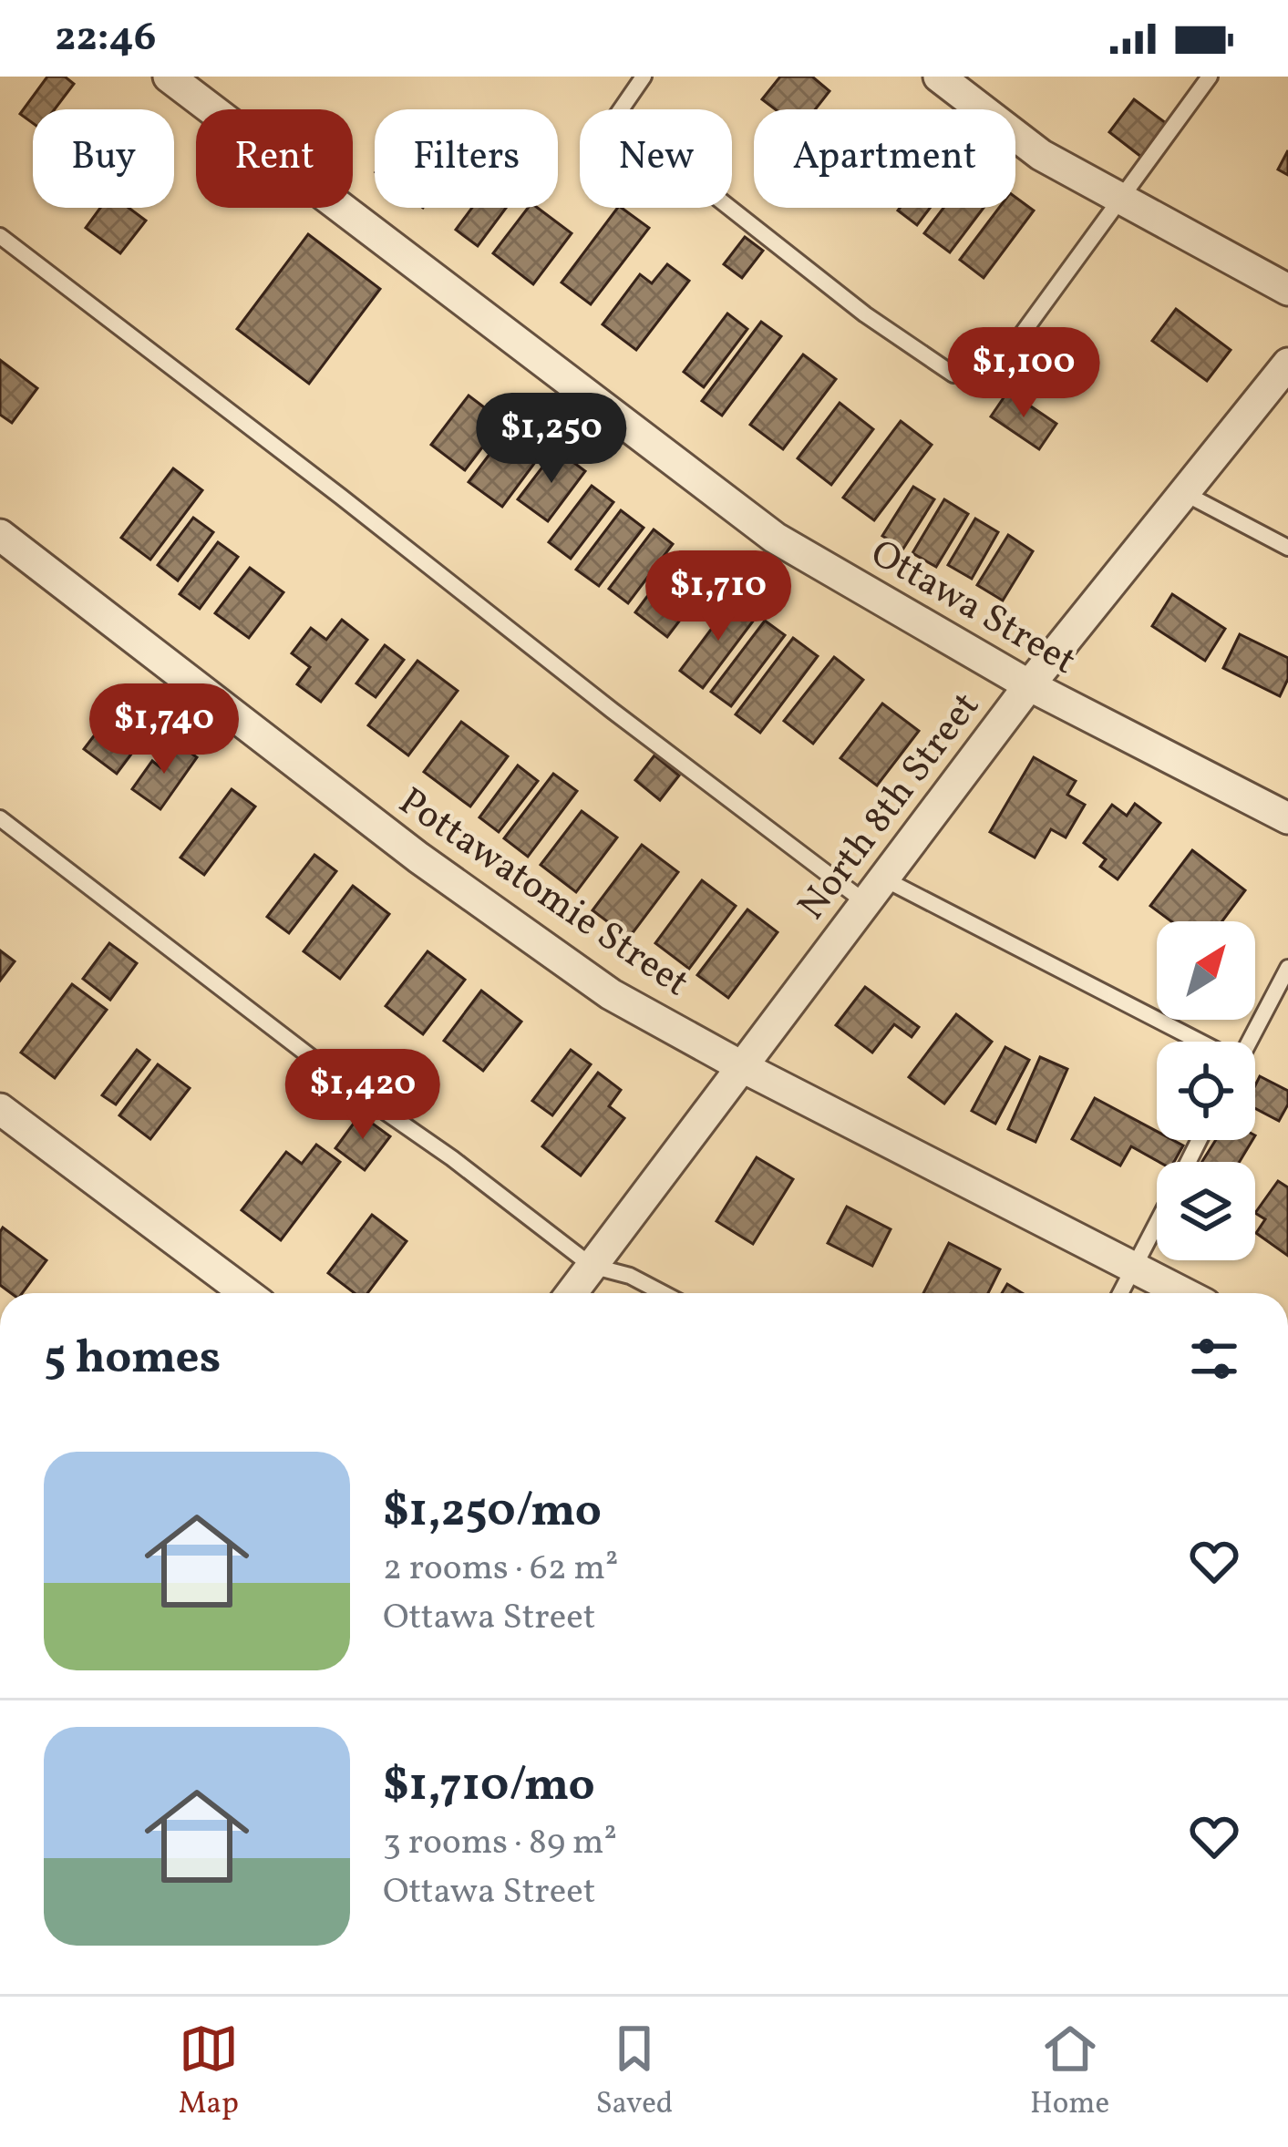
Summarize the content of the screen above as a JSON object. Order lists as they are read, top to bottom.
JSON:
{
  "streets": {
    "street": ["Ottawa Street", "North 8th Street", "Pottawatomie Street"]
  },
  "crossings": [
    ["Ottawa Street", "North 8th Street"],
    ["North 8th Street", "Pottawatomie Street"]
  ],
  "north": "top right",
  "page": {
    "status": "22:46",
    "chip": [
      "Buy",
      "Rent",
      "Filters",
      "New",
      "Apartment"
    ],
    "price": [
      "$1,100",
      "$1,250",
      "$1,710",
      "$1,740",
      "$1,420"
    ],
    "heading": "5 homes",
    "list": [
      {
        "name": "$1,250/mo",
        "note": "2 rooms · 62 m² · Ottawa Street"
      },
      {
        "name": "$1,710/mo",
        "note": "3 rooms · 89 m² · Ottawa Street"
      }
    ],
    "tabs": ["Map", "Saved", "Home"]
  }
}
